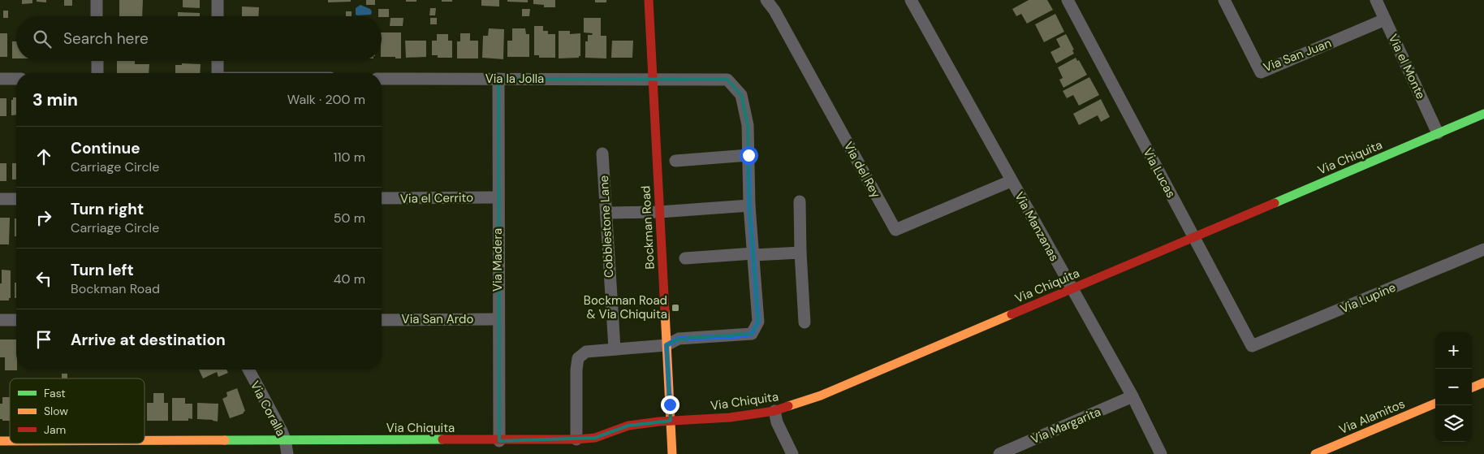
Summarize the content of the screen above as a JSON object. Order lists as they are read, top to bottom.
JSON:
{
  "streets": {
    "street": [
      "Via San Juan",
      "Via el Monte",
      "Via la Jolla",
      "Via Chiquita",
      "Via del Rey",
      "Via Lucas",
      "Via el Cerrito",
      "Cobblestone Lane",
      "Via Manzanas",
      "Bockman Road",
      "Via Madera",
      "Via Lupine",
      "Via San Ardo",
      "Via Coralla",
      "Via Alamitos",
      "Via Margarita"
    ]
  },
  "crossings": [
    ["Via San Juan", "Via el Monte"],
    ["Via el Monte", "Via Chiquita"],
    ["Via la Jolla", "Bockman Road"],
    ["Via la Jolla", "Via Madera"],
    ["Via Chiquita", "Via Lucas"],
    ["Via Chiquita", "Via Manzanas"],
    ["Via Chiquita", "Bockman Road"],
    ["Via Chiquita", "Via Madera"],
    ["Via Chiquita", "Via Coralla"],
    ["Via del Rey", "Via Manzanas"],
    ["Via Lucas", "Via Lupine"],
    ["Via el Cerrito", "Via Madera"],
    ["Via Manzanas", "Via Margarita"],
    ["Via Madera", "Via San Ardo"]
  ],
  "places": {
    "transit": ["Bockman Road & Via Chiquita"]
  },
  "legend": ["Fast", "Slow", "Jam"],
  "page": {
    "search": "Search here",
    "heading": ["3 min", "Walk · 200 m"],
    "list": [
      ["Continue", "Carriage Circle", "110 m"],
      ["Turn right", "Carriage Circle", "50 m"],
      ["Turn left", "Bockman Road", "40 m"],
      "Arrive at destination"
    ],
    "map_buttons": ["+", "−"]
  }
}
